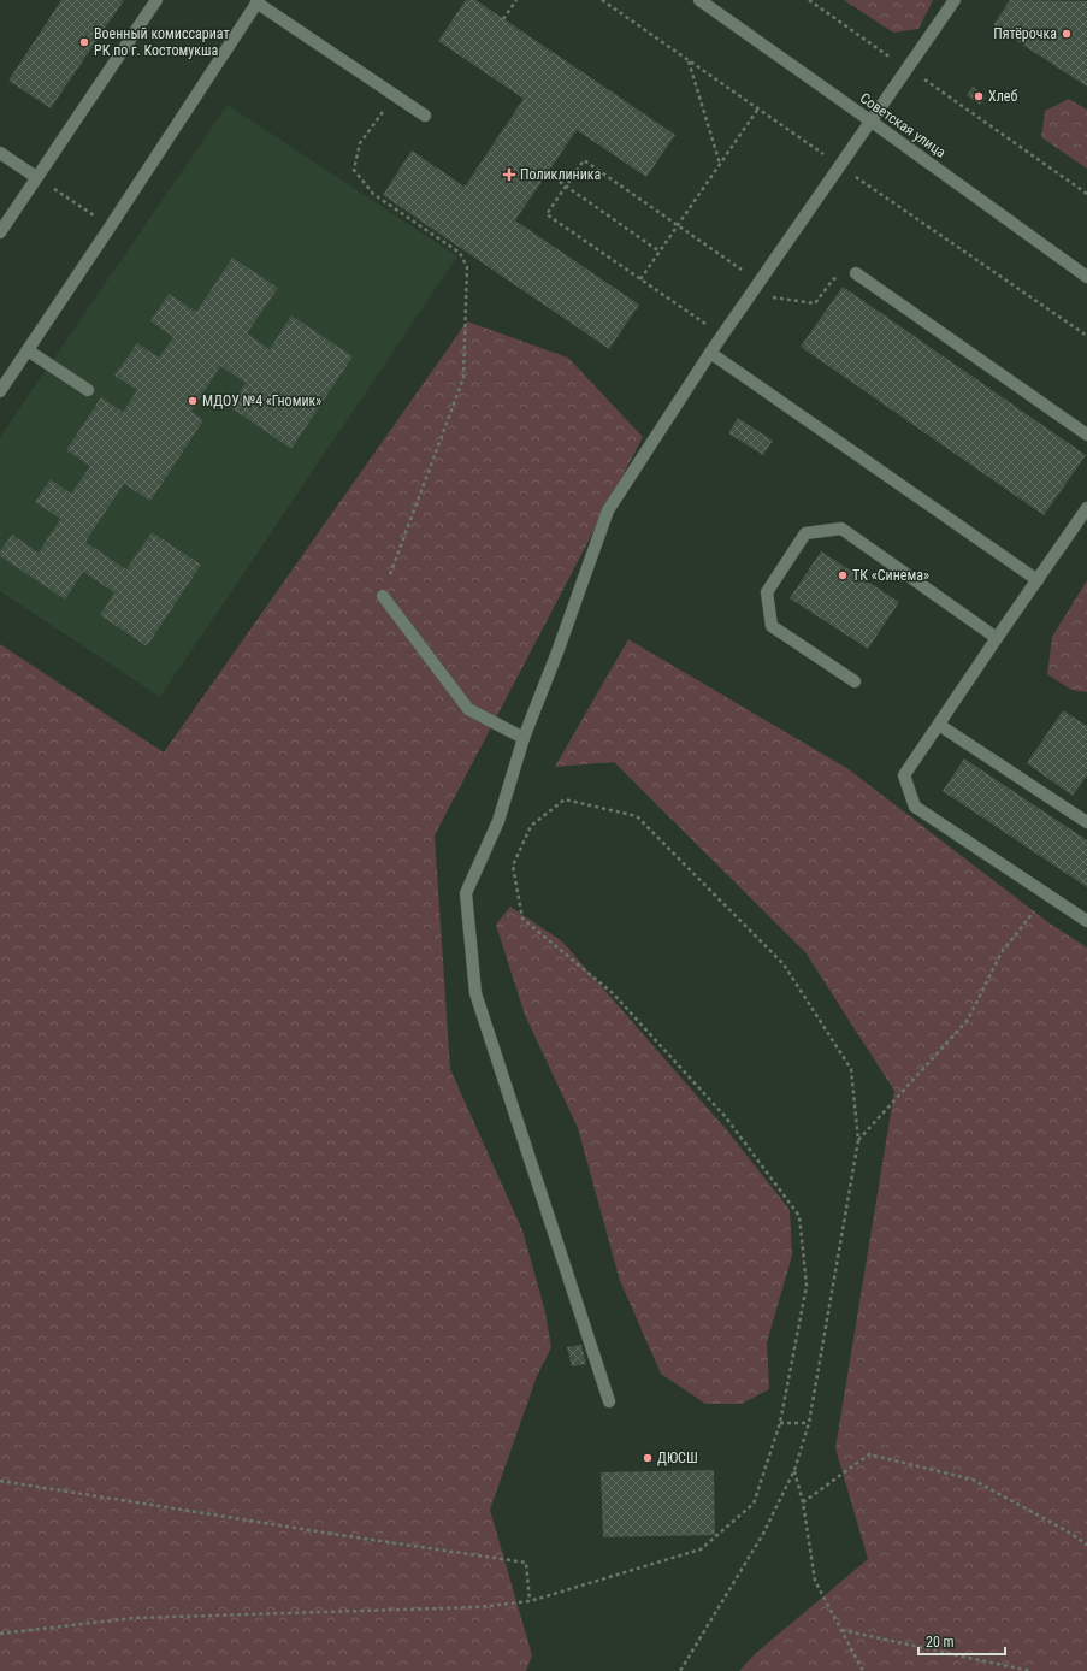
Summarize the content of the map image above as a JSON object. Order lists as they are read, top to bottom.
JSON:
{
  "streets": {
    "street": ["Советская улица"]
  },
  "places": {
    "other": [
      "Пятёрочка",
      "Военный комиссариат РК по г. Костомукша",
      "Хлеб",
      "МДОУ №4 «Гномик»",
      "ТК «Синема»",
      "ДЮСШ"
    ],
    "health": ["Поликлиника"]
  },
  "scale_bar": "20 m"
}
